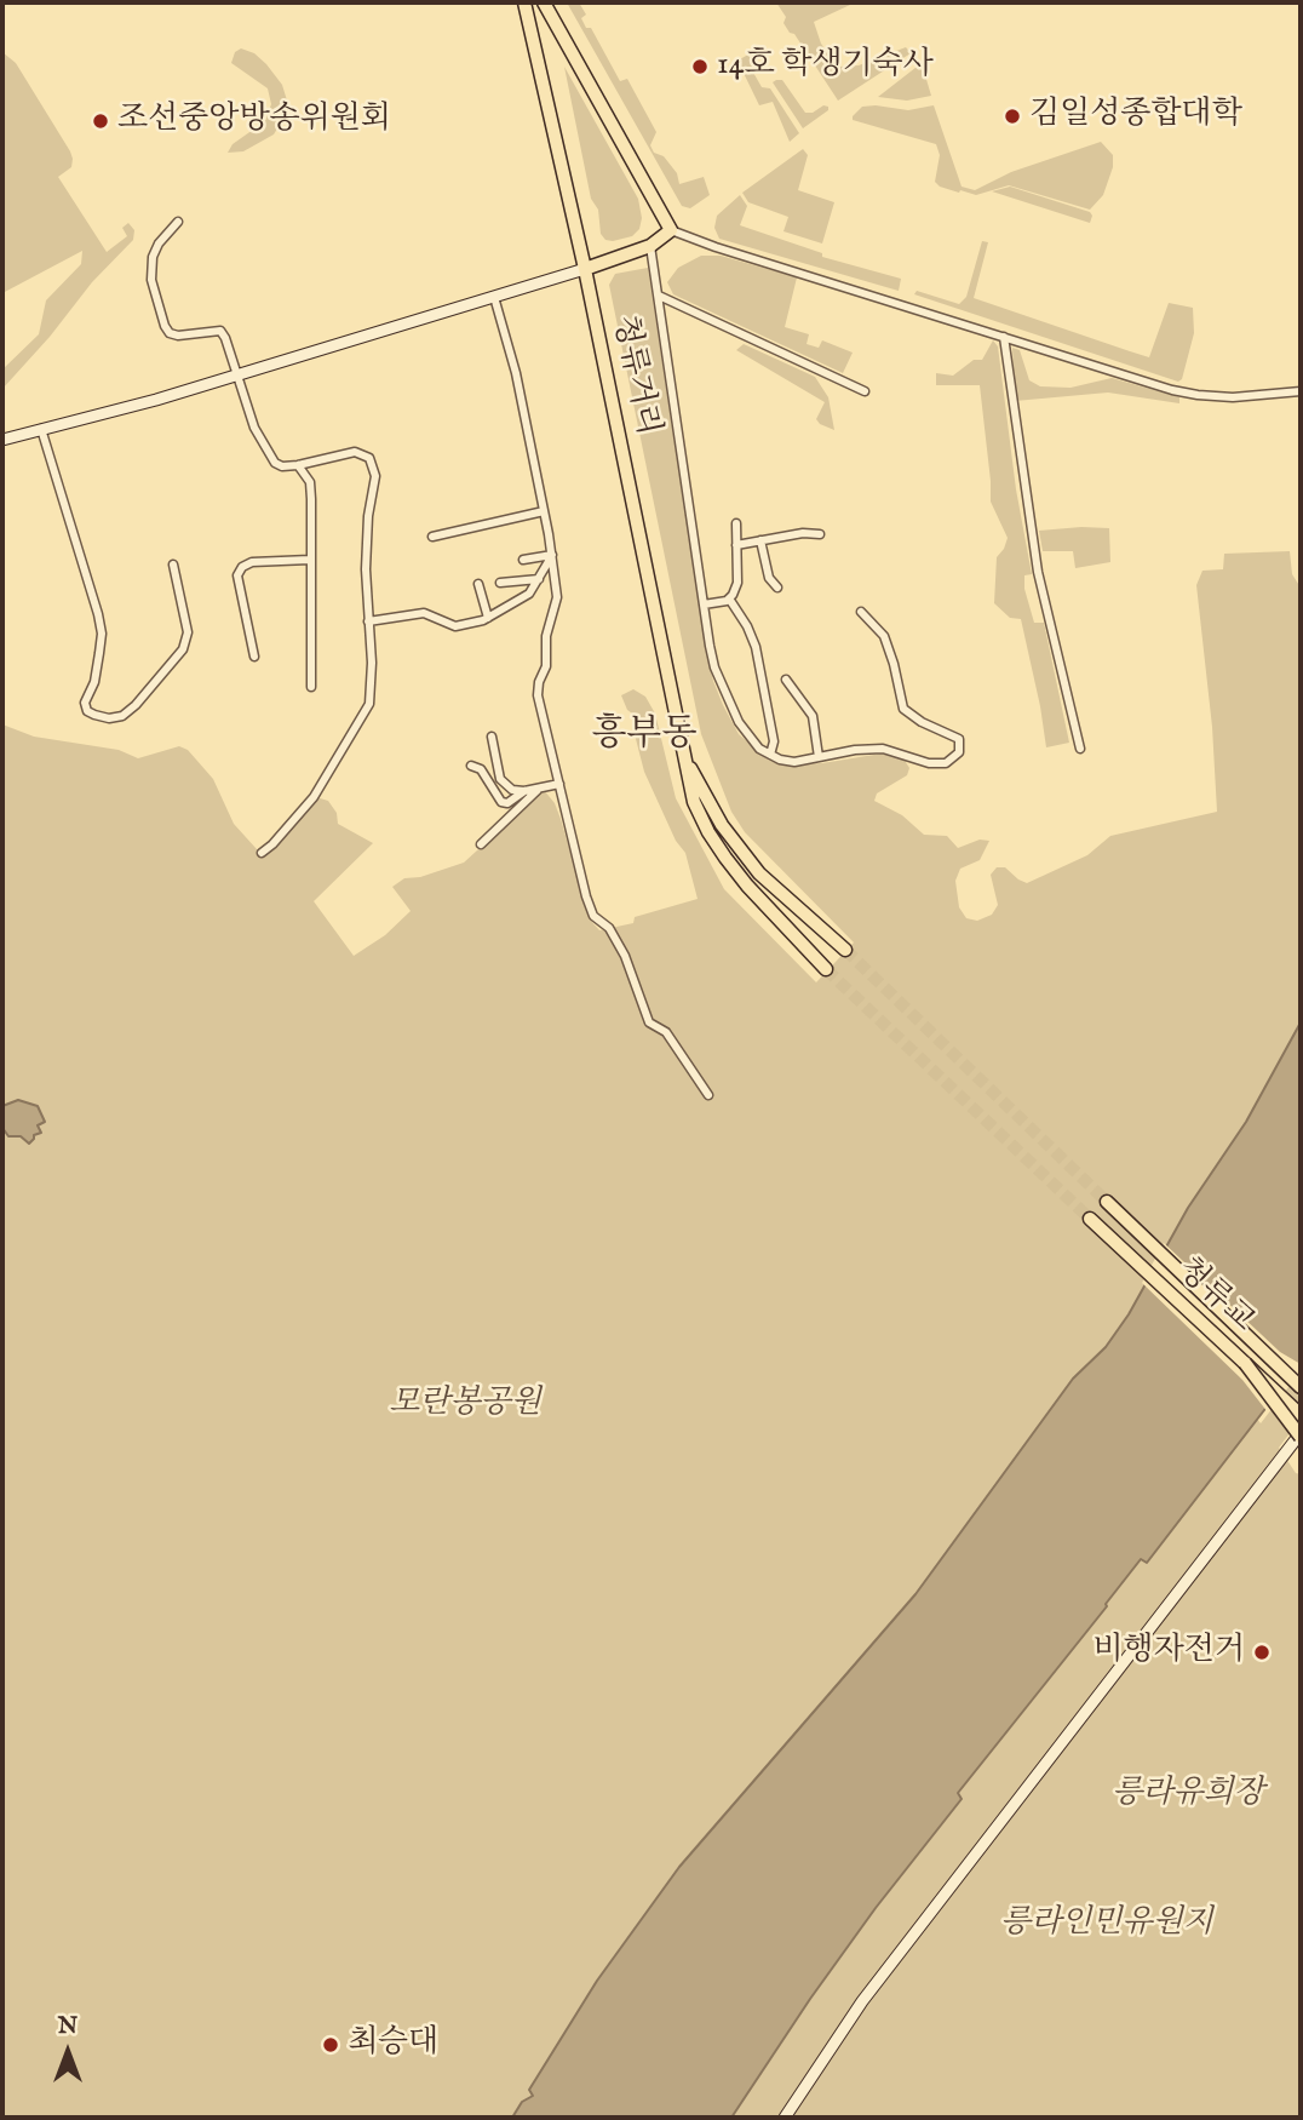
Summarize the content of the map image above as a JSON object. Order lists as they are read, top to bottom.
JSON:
{
  "streets": {
    "main road": ["청류거리", "청류교"]
  },
  "districts": ["흥부동"],
  "parks": ["모란봉공원", "릉라유희장", "릉라인민유원지"],
  "places": [
    "14호 학생기숙사",
    "김일성종합대학",
    "조선중앙방송위원회",
    "비행자전거",
    "최승대"
  ],
  "north": "top"
}
